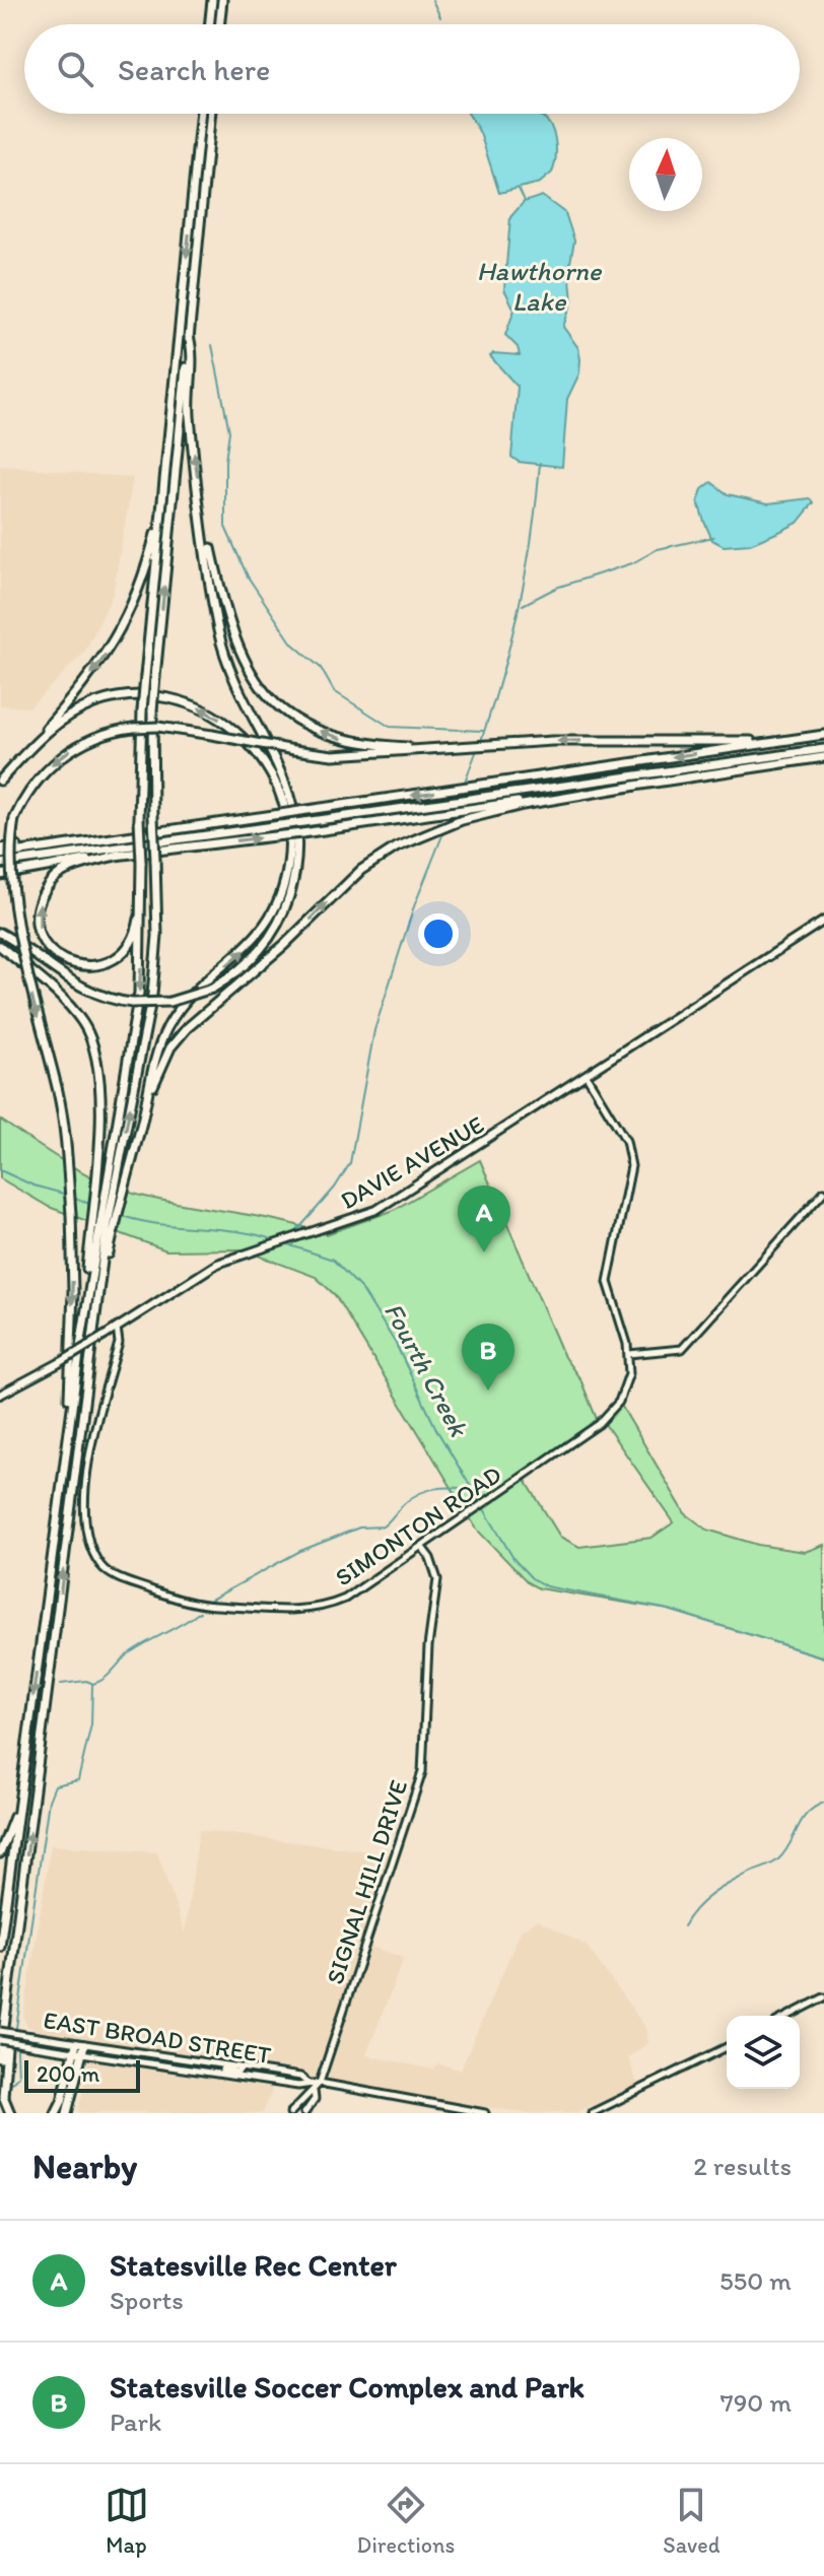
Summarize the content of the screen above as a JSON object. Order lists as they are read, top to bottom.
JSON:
{
  "streets": {
    "main road": ["DAVIE AVENUE"],
    "street": ["SIMONTON ROAD", "SIGNAL HILL DRIVE", "EAST BROAD STREET"]
  },
  "crossings": [
    ["DAVIE AVENUE", "SIMONTON ROAD"],
    ["SIMONTON ROAD", "SIGNAL HILL DRIVE"],
    ["SIGNAL HILL DRIVE", "EAST BROAD STREET"]
  ],
  "water": ["Hawthorne Lake", "Fourth Creek"],
  "scale_bar": "200 m",
  "north": "top",
  "page": {
    "search": "Search here",
    "pins": ["A", "B"],
    "scale": "200 m",
    "heading": ["Nearby", "2 results"],
    "list": [
      {
        "mark": "A",
        "name": "Statesville Rec Center",
        "note": "Sports",
        "value": "550 m"
      },
      {
        "mark": "B",
        "name": "Statesville Soccer Complex and Park",
        "note": "Park",
        "value": "790 m"
      }
    ],
    "nav": ["Map", "Directions", "Saved"]
  }
}
